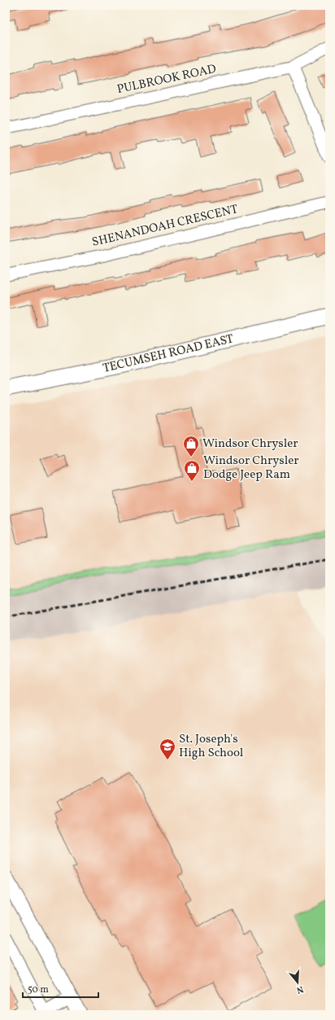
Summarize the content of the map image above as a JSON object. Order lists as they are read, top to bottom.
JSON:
{
  "streets": {
    "main road": ["TECUMSEH ROAD EAST"],
    "street": ["PULBROOK ROAD", "SHENANDOAH CRESCENT"]
  },
  "places": {
    "shop": ["Windsor Chrysler", "Windsor Chrysler Dodge Jeep Ram"],
    "school or university": ["St. Joseph's High School"]
  },
  "scale_bar": "50 m",
  "north": "bottom"
}
